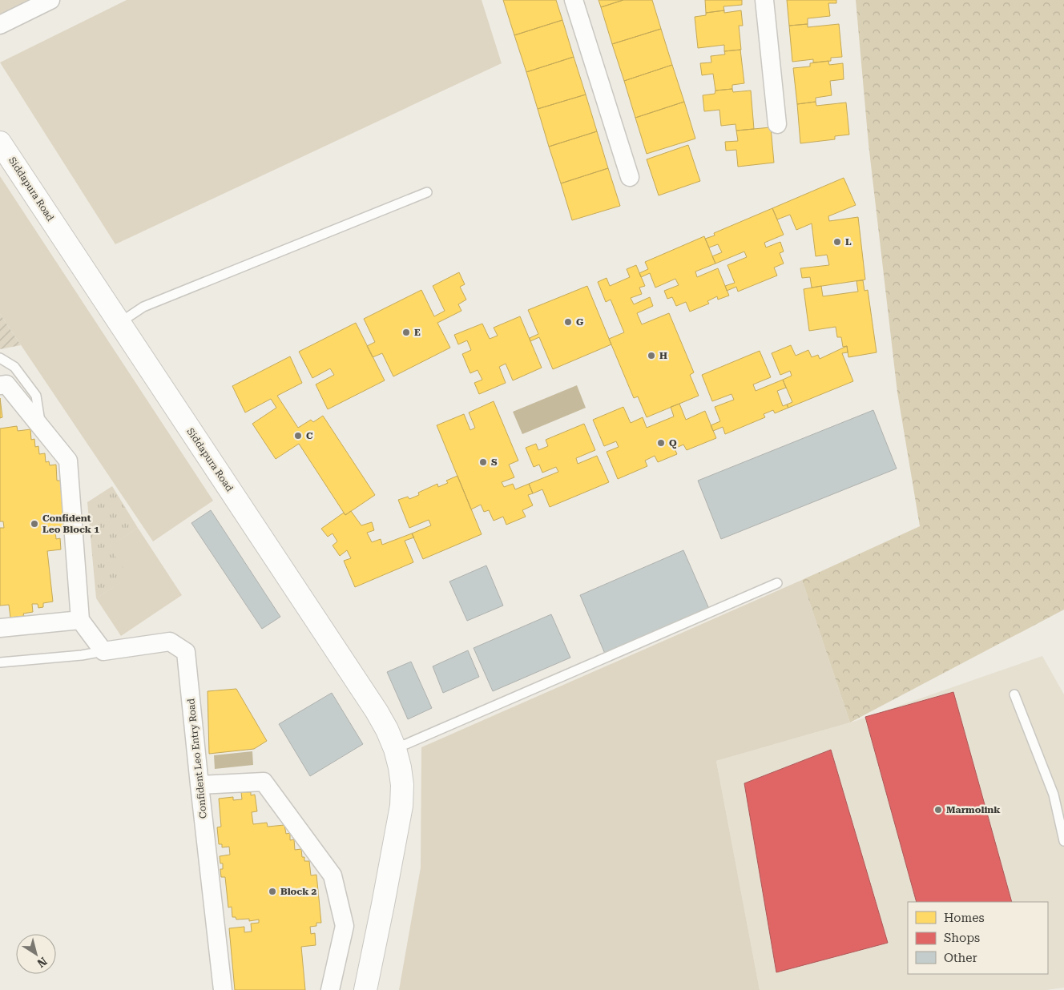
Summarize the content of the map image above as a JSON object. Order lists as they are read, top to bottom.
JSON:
{
  "streets": {
    "street": ["Siddapura Road", "Confident Leo Entry Road"]
  },
  "places": [
    "L",
    "G",
    "E",
    "H",
    "C",
    "Q",
    "S",
    "Confident Leo Block 1",
    "Marmolink",
    "Block 2"
  ],
  "legend": ["Homes", "Shops", "Other"],
  "north": "bottom right"
}
